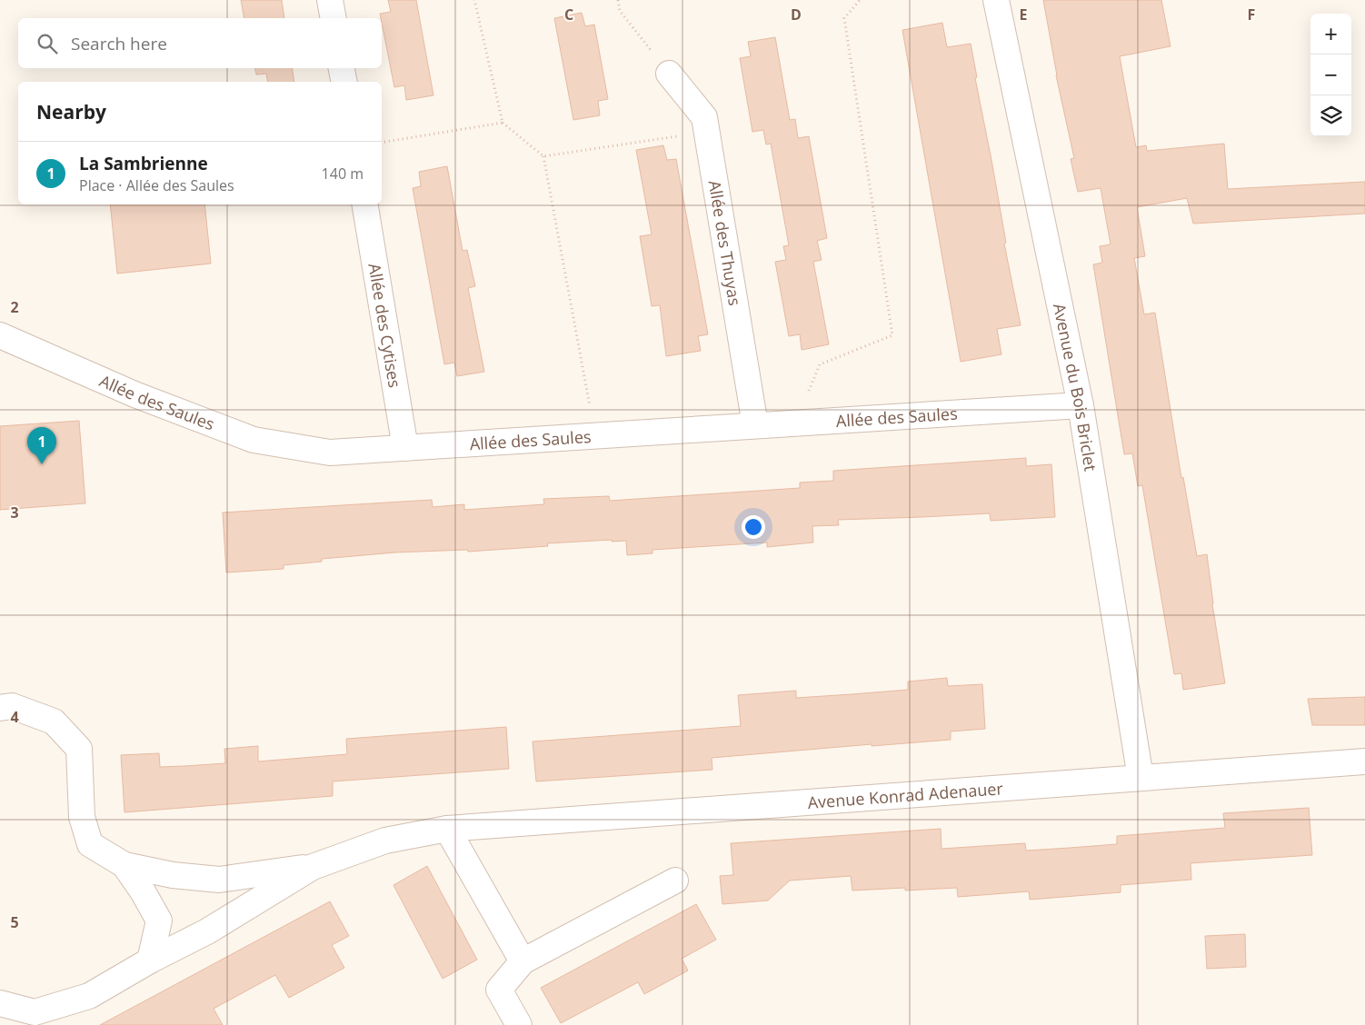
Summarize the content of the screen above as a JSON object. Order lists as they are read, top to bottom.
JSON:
{
  "streets": {
    "street": [
      "Allée des Thuyas",
      "Allée des Cytises",
      "Avenue du Bois Briclet",
      "Allée des Saules",
      "Avenue Konrad Adenauer"
    ]
  },
  "crossings": [
    ["Allée des Thuyas", "Allée des Saules"],
    ["Allée des Cytises", "Allée des Saules"],
    ["Avenue du Bois Briclet", "Allée des Saules"],
    ["Avenue du Bois Briclet", "Avenue Konrad Adenauer"]
  ],
  "page": {
    "map_buttons": ["+", "−"],
    "search": "Search here",
    "heading": "Nearby",
    "list": [
      {
        "mark": "1",
        "name": "La Sambrienne",
        "note": "Place · Allée des Saules",
        "value": "140 m"
      }
    ],
    "pins": "1"
  },
  "grid": {
    "columns": [
      "C",
      "D",
      "E",
      "F"
    ],
    "rows": [
      "2",
      "3",
      "4",
      "5"
    ]
  }
}
